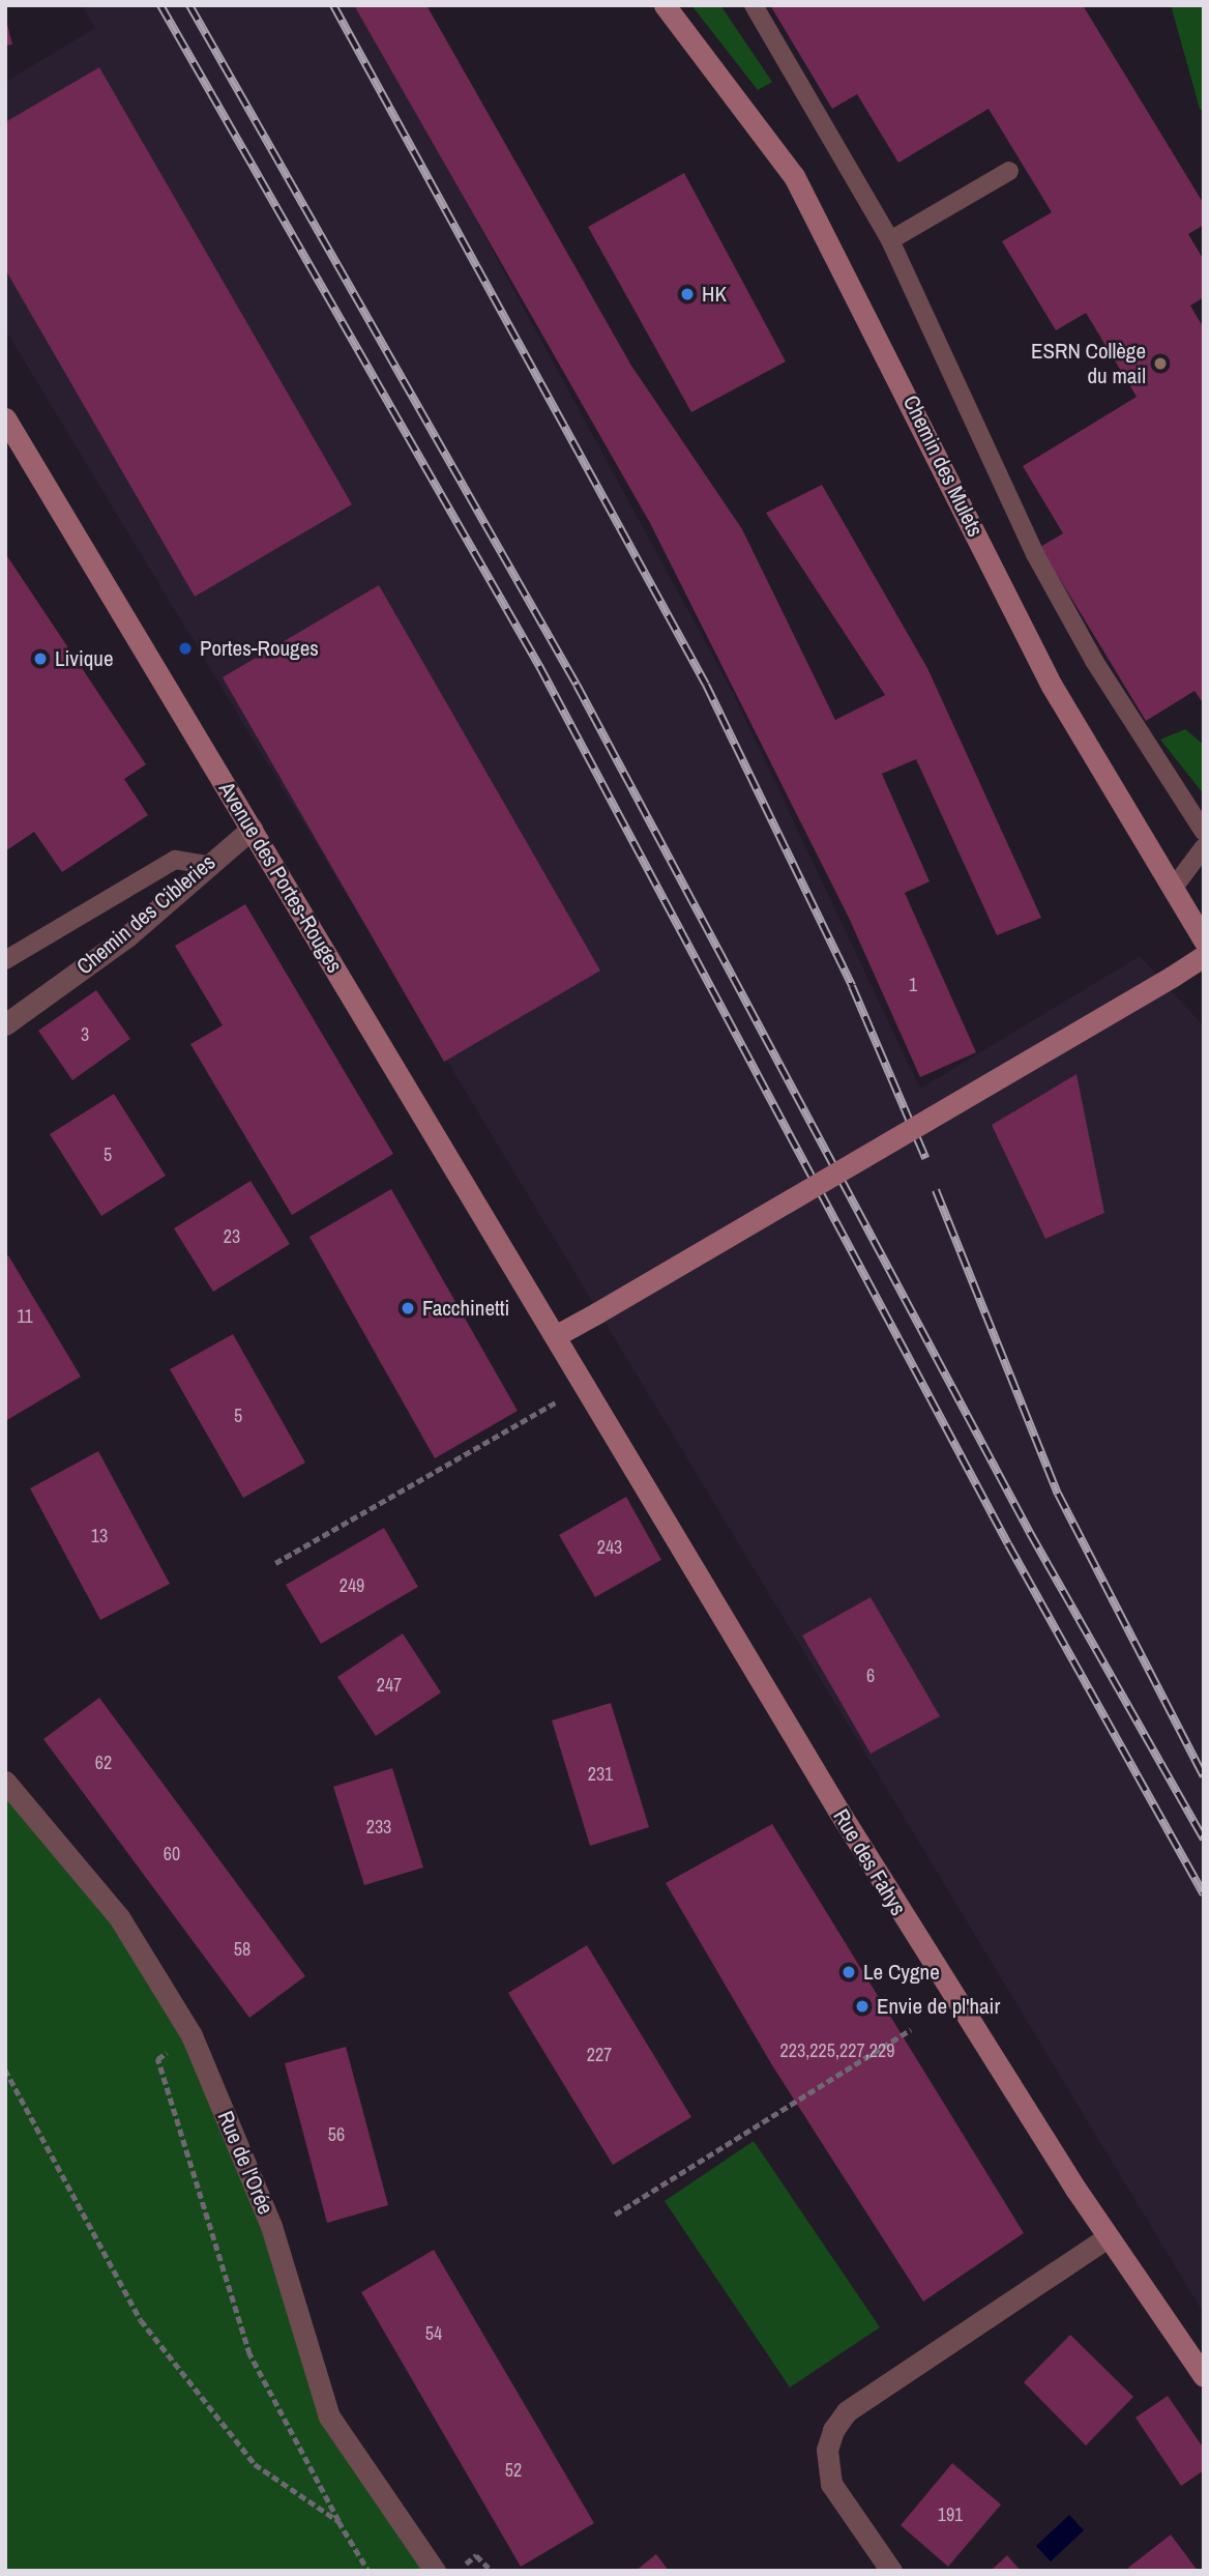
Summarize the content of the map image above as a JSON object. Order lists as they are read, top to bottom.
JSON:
{
  "streets": {
    "main road": ["Chemin des Mulets", "Avenue des Portes-Rouges", "Rue des Fahys"],
    "street": ["Chemin des Cibleries", "Rue de l'Orée"]
  },
  "crossings": [
    ["Avenue des Portes-Rouges", "Chemin des Cibleries"],
    ["Avenue des Portes-Rouges", "Rue des Fahys"]
  ],
  "places": [
    "HK",
    "ESRN Collège du mail",
    "Portes-Rouges",
    "Livique",
    "Facchinetti",
    "Le Cygne",
    "Envie de pl'hair"
  ],
  "house_numbers": [
    "1",
    "3",
    "5",
    "23",
    "11",
    "5",
    "13",
    "243",
    "249",
    "6",
    "247",
    "62",
    "231",
    "233",
    "60",
    "58",
    "223,225,227,229",
    "227",
    "56",
    "54",
    "52",
    "191"
  ]
}
